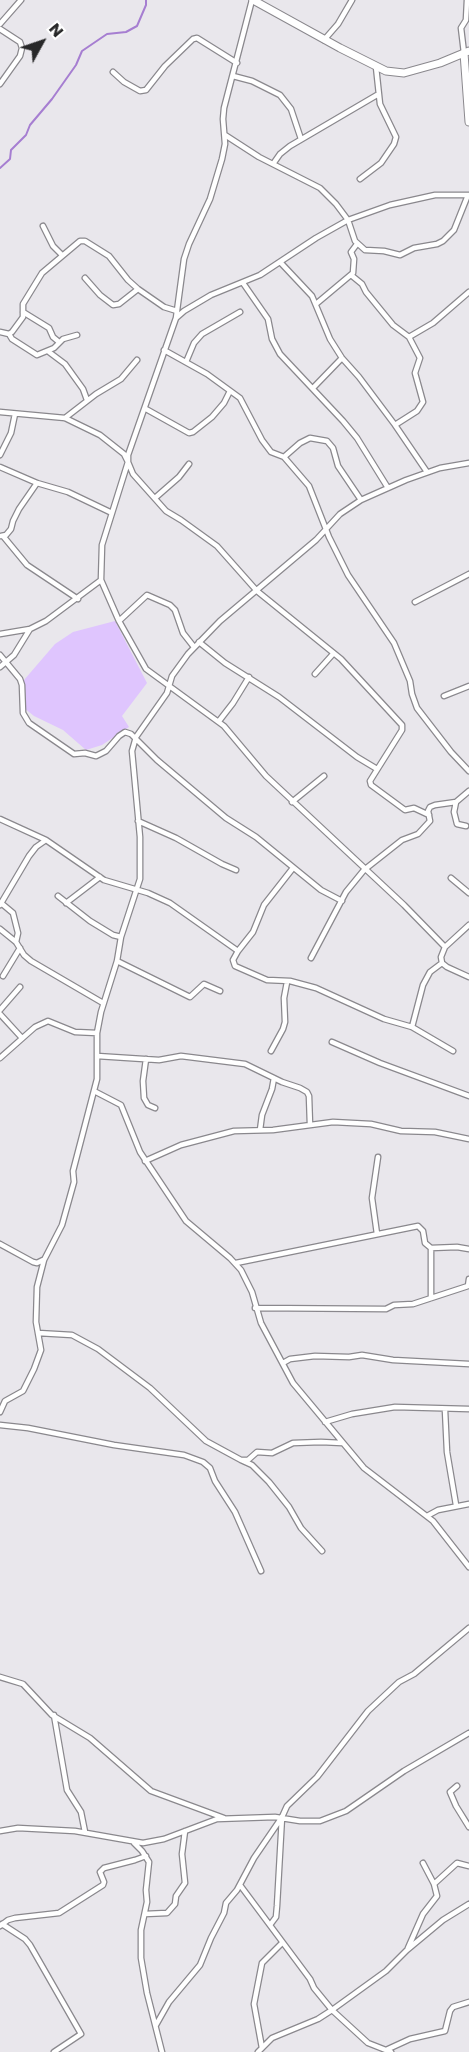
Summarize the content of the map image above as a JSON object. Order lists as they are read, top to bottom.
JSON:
{
  "north": "top right"
}
